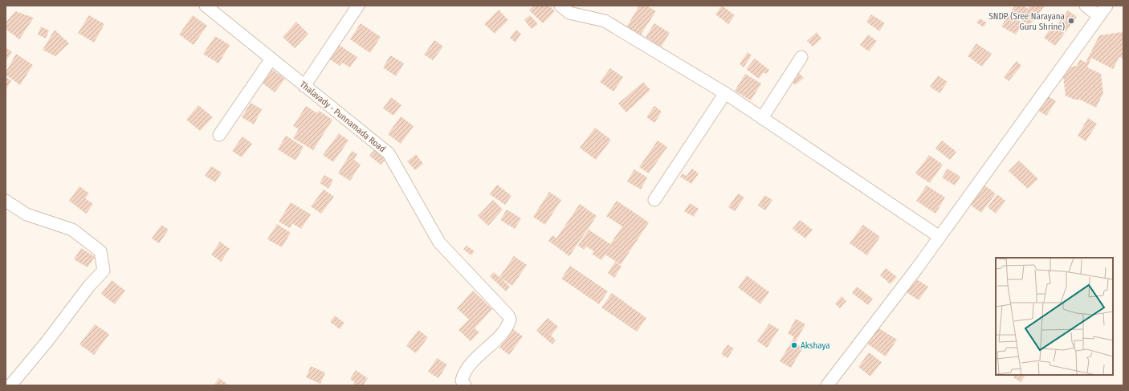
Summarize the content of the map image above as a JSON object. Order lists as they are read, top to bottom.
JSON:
{
  "streets": {
    "street": ["Thalavady - Punnamada Road"]
  },
  "places": ["SNDP (Sree Narayana Guru Shrine)", "Akshaya"]
}
